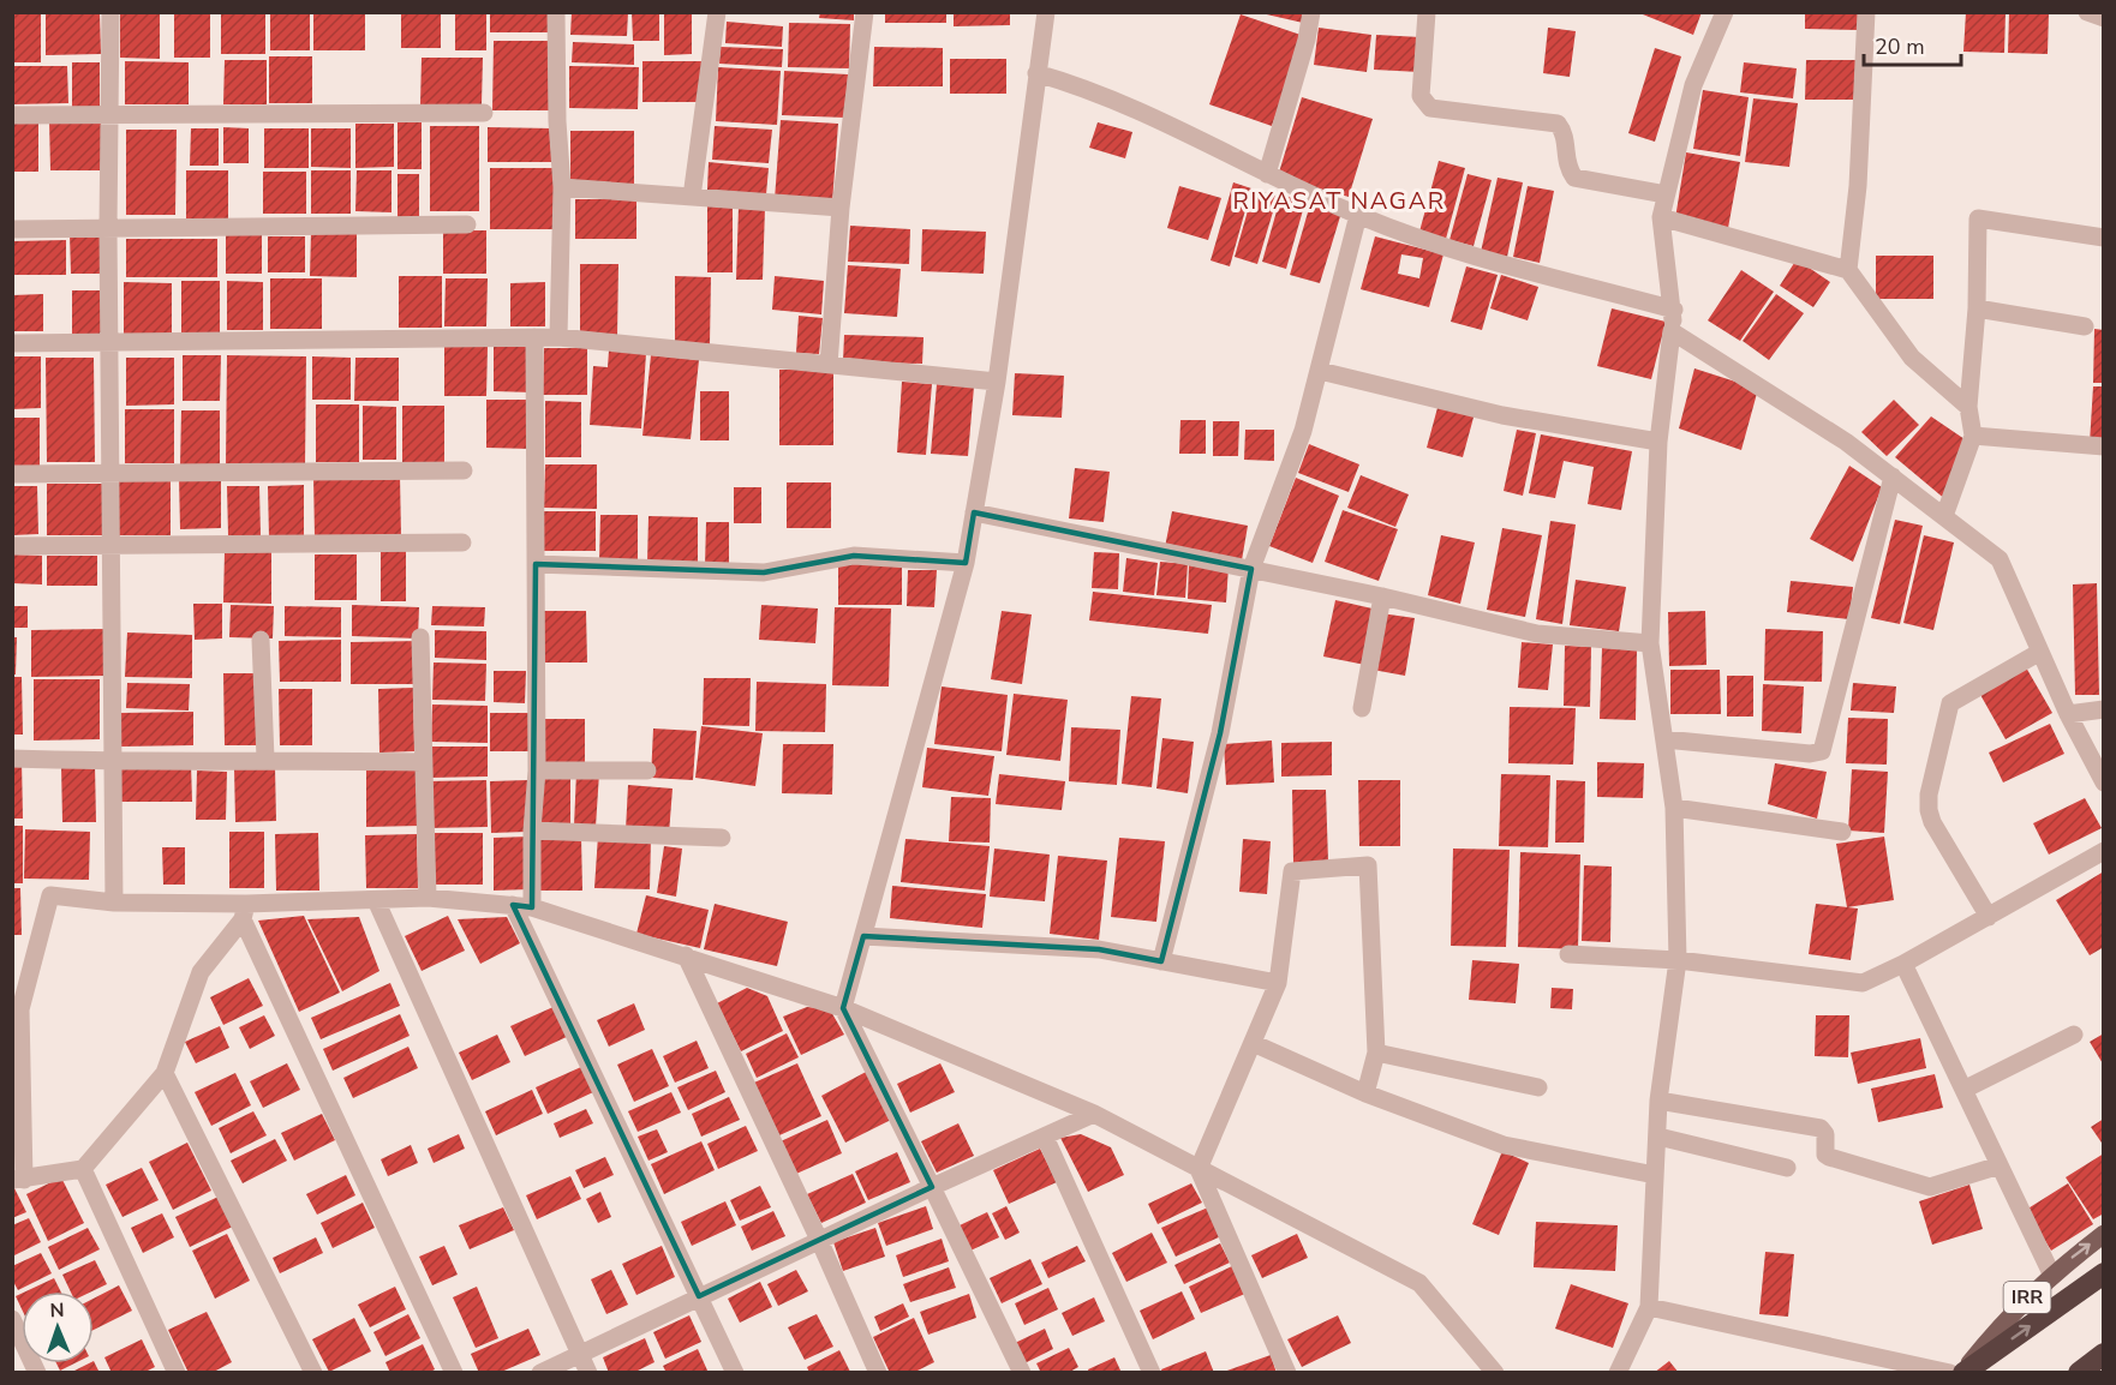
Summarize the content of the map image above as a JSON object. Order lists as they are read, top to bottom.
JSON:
{
  "streets": {
    "main road": ["IRR"]
  },
  "districts": ["RIYASAT NAGAR"],
  "scale_bar": "20 m",
  "north": "top"
}
